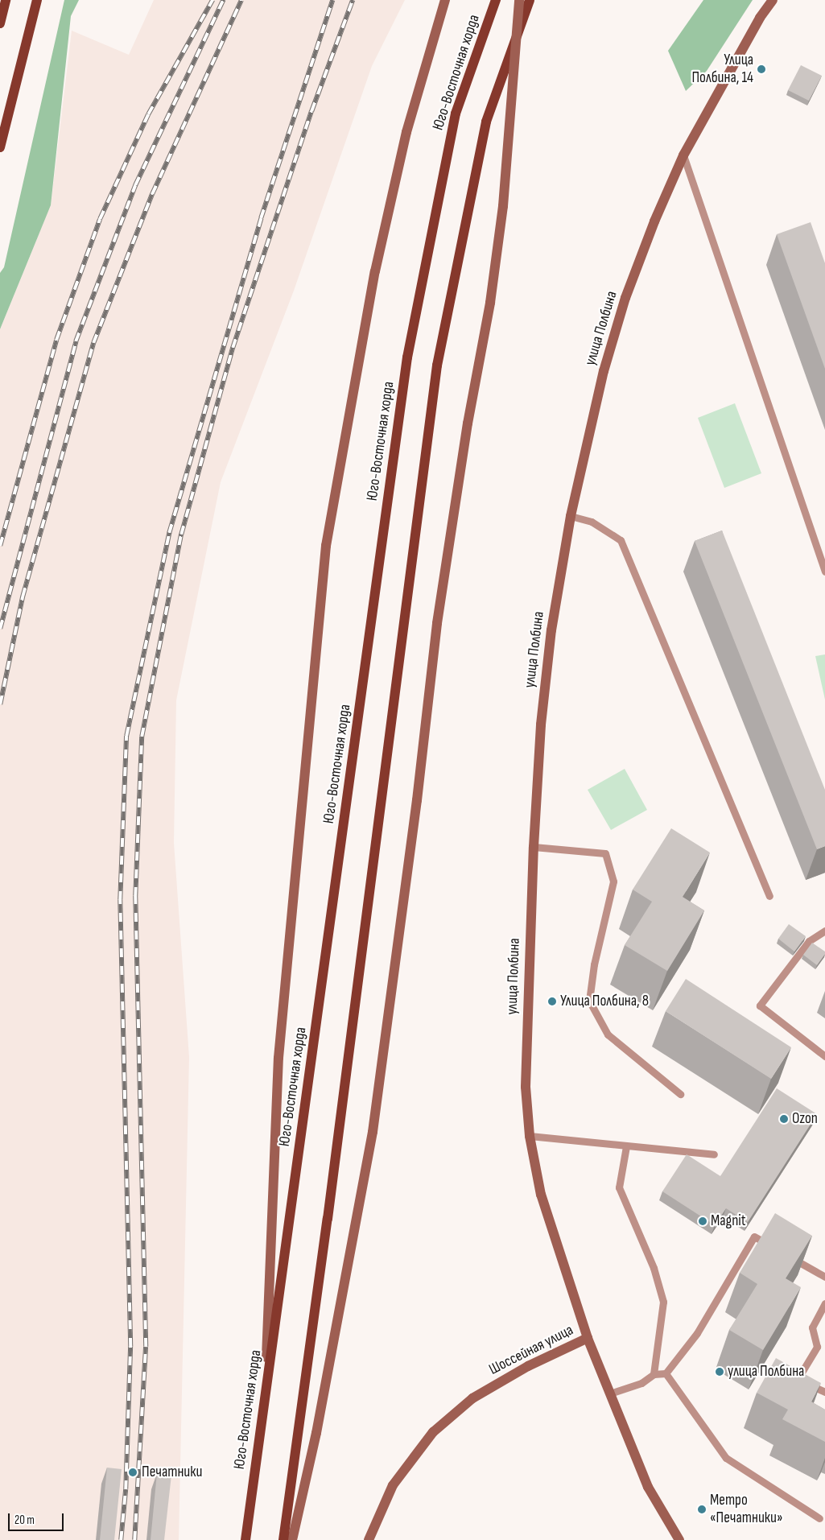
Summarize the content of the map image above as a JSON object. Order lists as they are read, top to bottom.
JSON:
{
  "streets": {
    "main road": ["Юго-Восточная хорда", "улица Полбина", "Шоссейная улица"]
  },
  "crossings": [
    ["улица Полбина", "Шоссейная улица"]
  ],
  "places": [
    "Улица Полбина, 14",
    "Улица Полбина, 8",
    "Ozon",
    "Magnit",
    "улица Полбина",
    "Печатники",
    "Метро «Печатники»"
  ],
  "scale_bar": "20 m"
}
